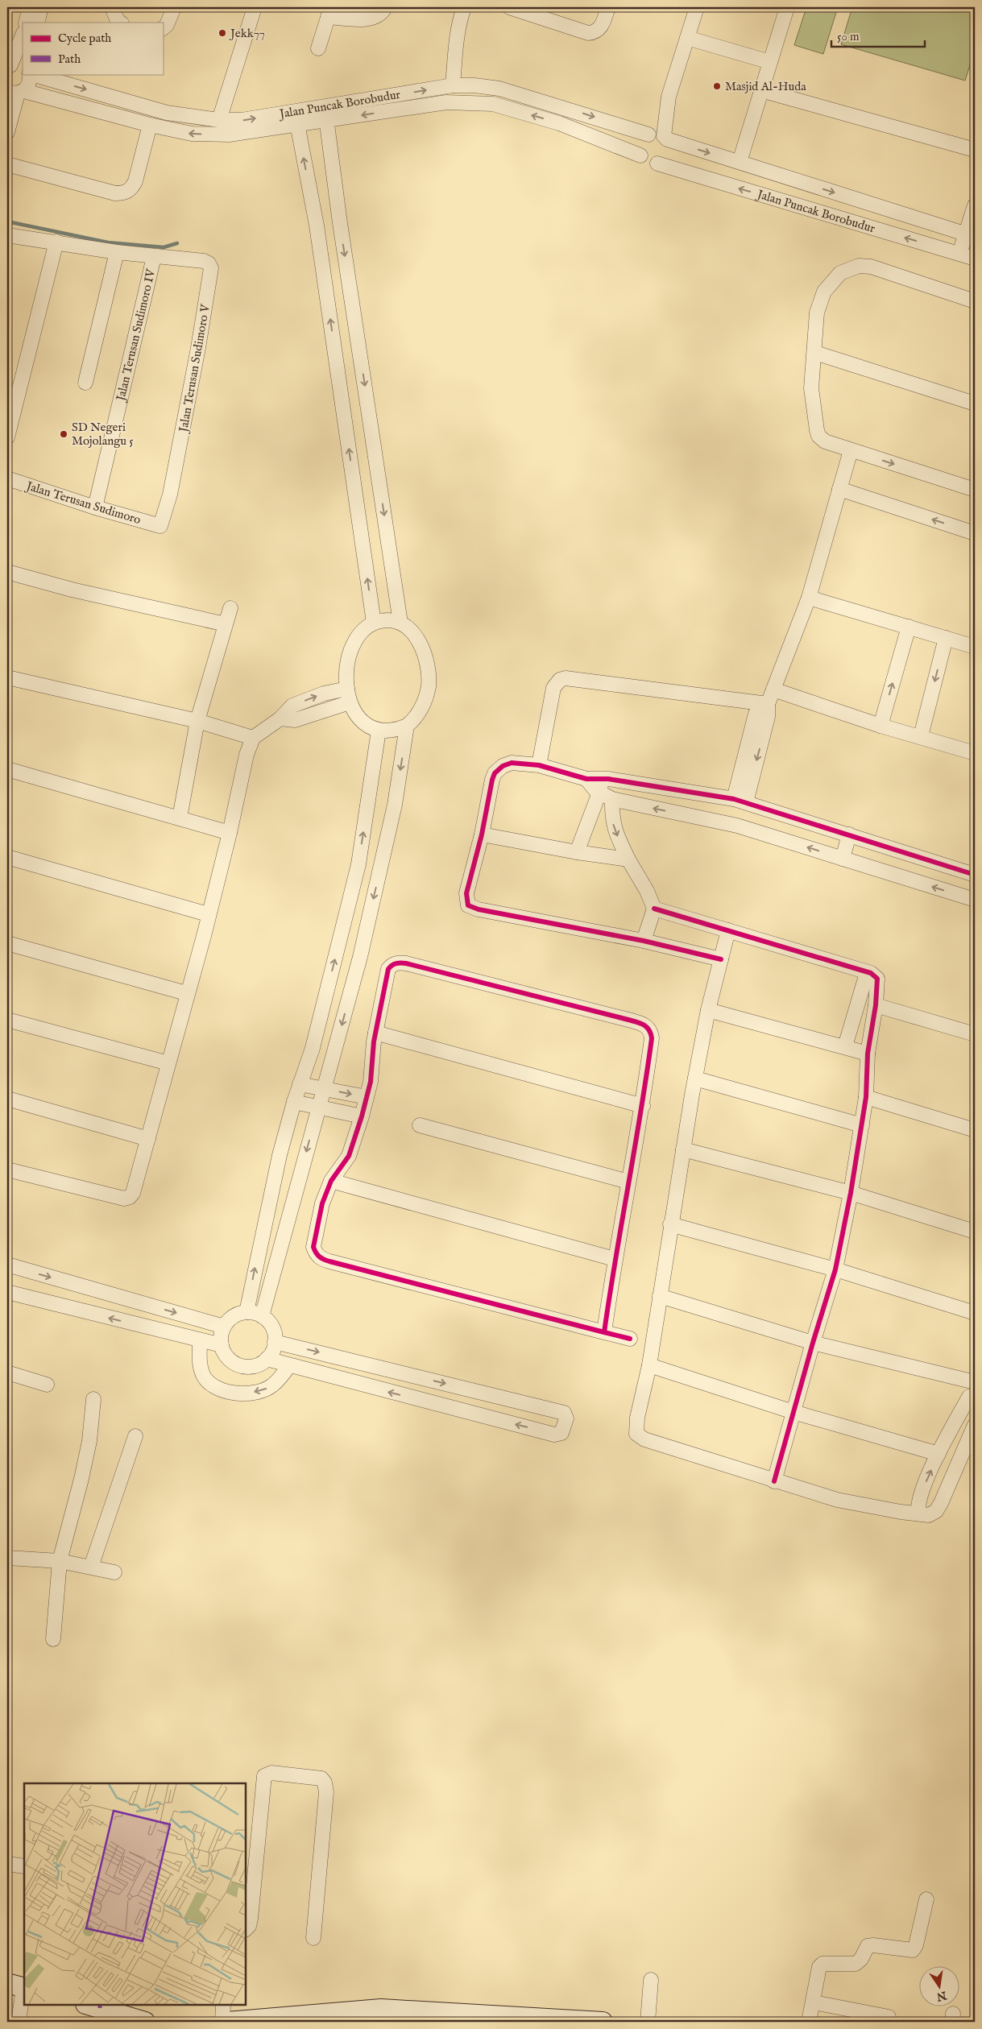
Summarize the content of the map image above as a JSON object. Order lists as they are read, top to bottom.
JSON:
{
  "streets": {
    "street": [
      "Jalan Puncak Borobudur",
      "Jalan Terusan Sudimoro IV",
      "Jalan Terusan Sudimoro V",
      "Jalan Terusan Sudimoro"
    ]
  },
  "crossings": [
    ["Jalan Terusan Sudimoro IV", "Jalan Terusan Sudimoro V"],
    ["Jalan Terusan Sudimoro IV", "Jalan Terusan Sudimoro"],
    ["Jalan Terusan Sudimoro V", "Jalan Terusan Sudimoro"]
  ],
  "places": ["Jekk77", "Masjid Al-Huda", "SD Negeri Mojolangu 5"],
  "legend": ["Cycle path", "Path"],
  "scale_bar": "50 m",
  "north": "bottom"
}
